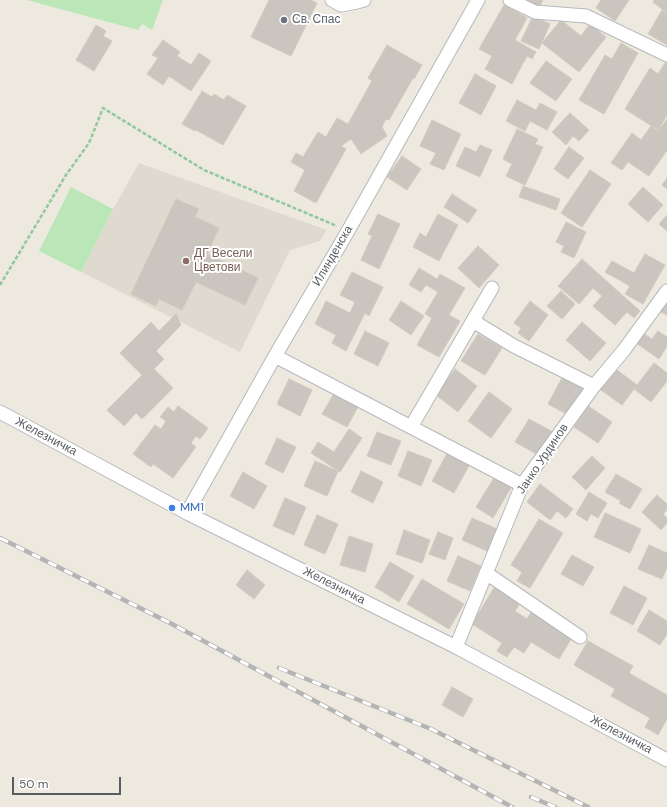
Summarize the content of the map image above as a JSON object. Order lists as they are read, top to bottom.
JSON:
{
  "streets": {
    "street": ["Илинденска", "Железничка", "Јанко Урдинов"]
  },
  "crossings": [
    ["Илинденска", "Железничка"],
    ["Железничка", "Јанко Урдинов"]
  ],
  "places": ["Св. Спас", "ДГ Весели Цветови", "MM1"],
  "scale_bar": "50 m"
}
